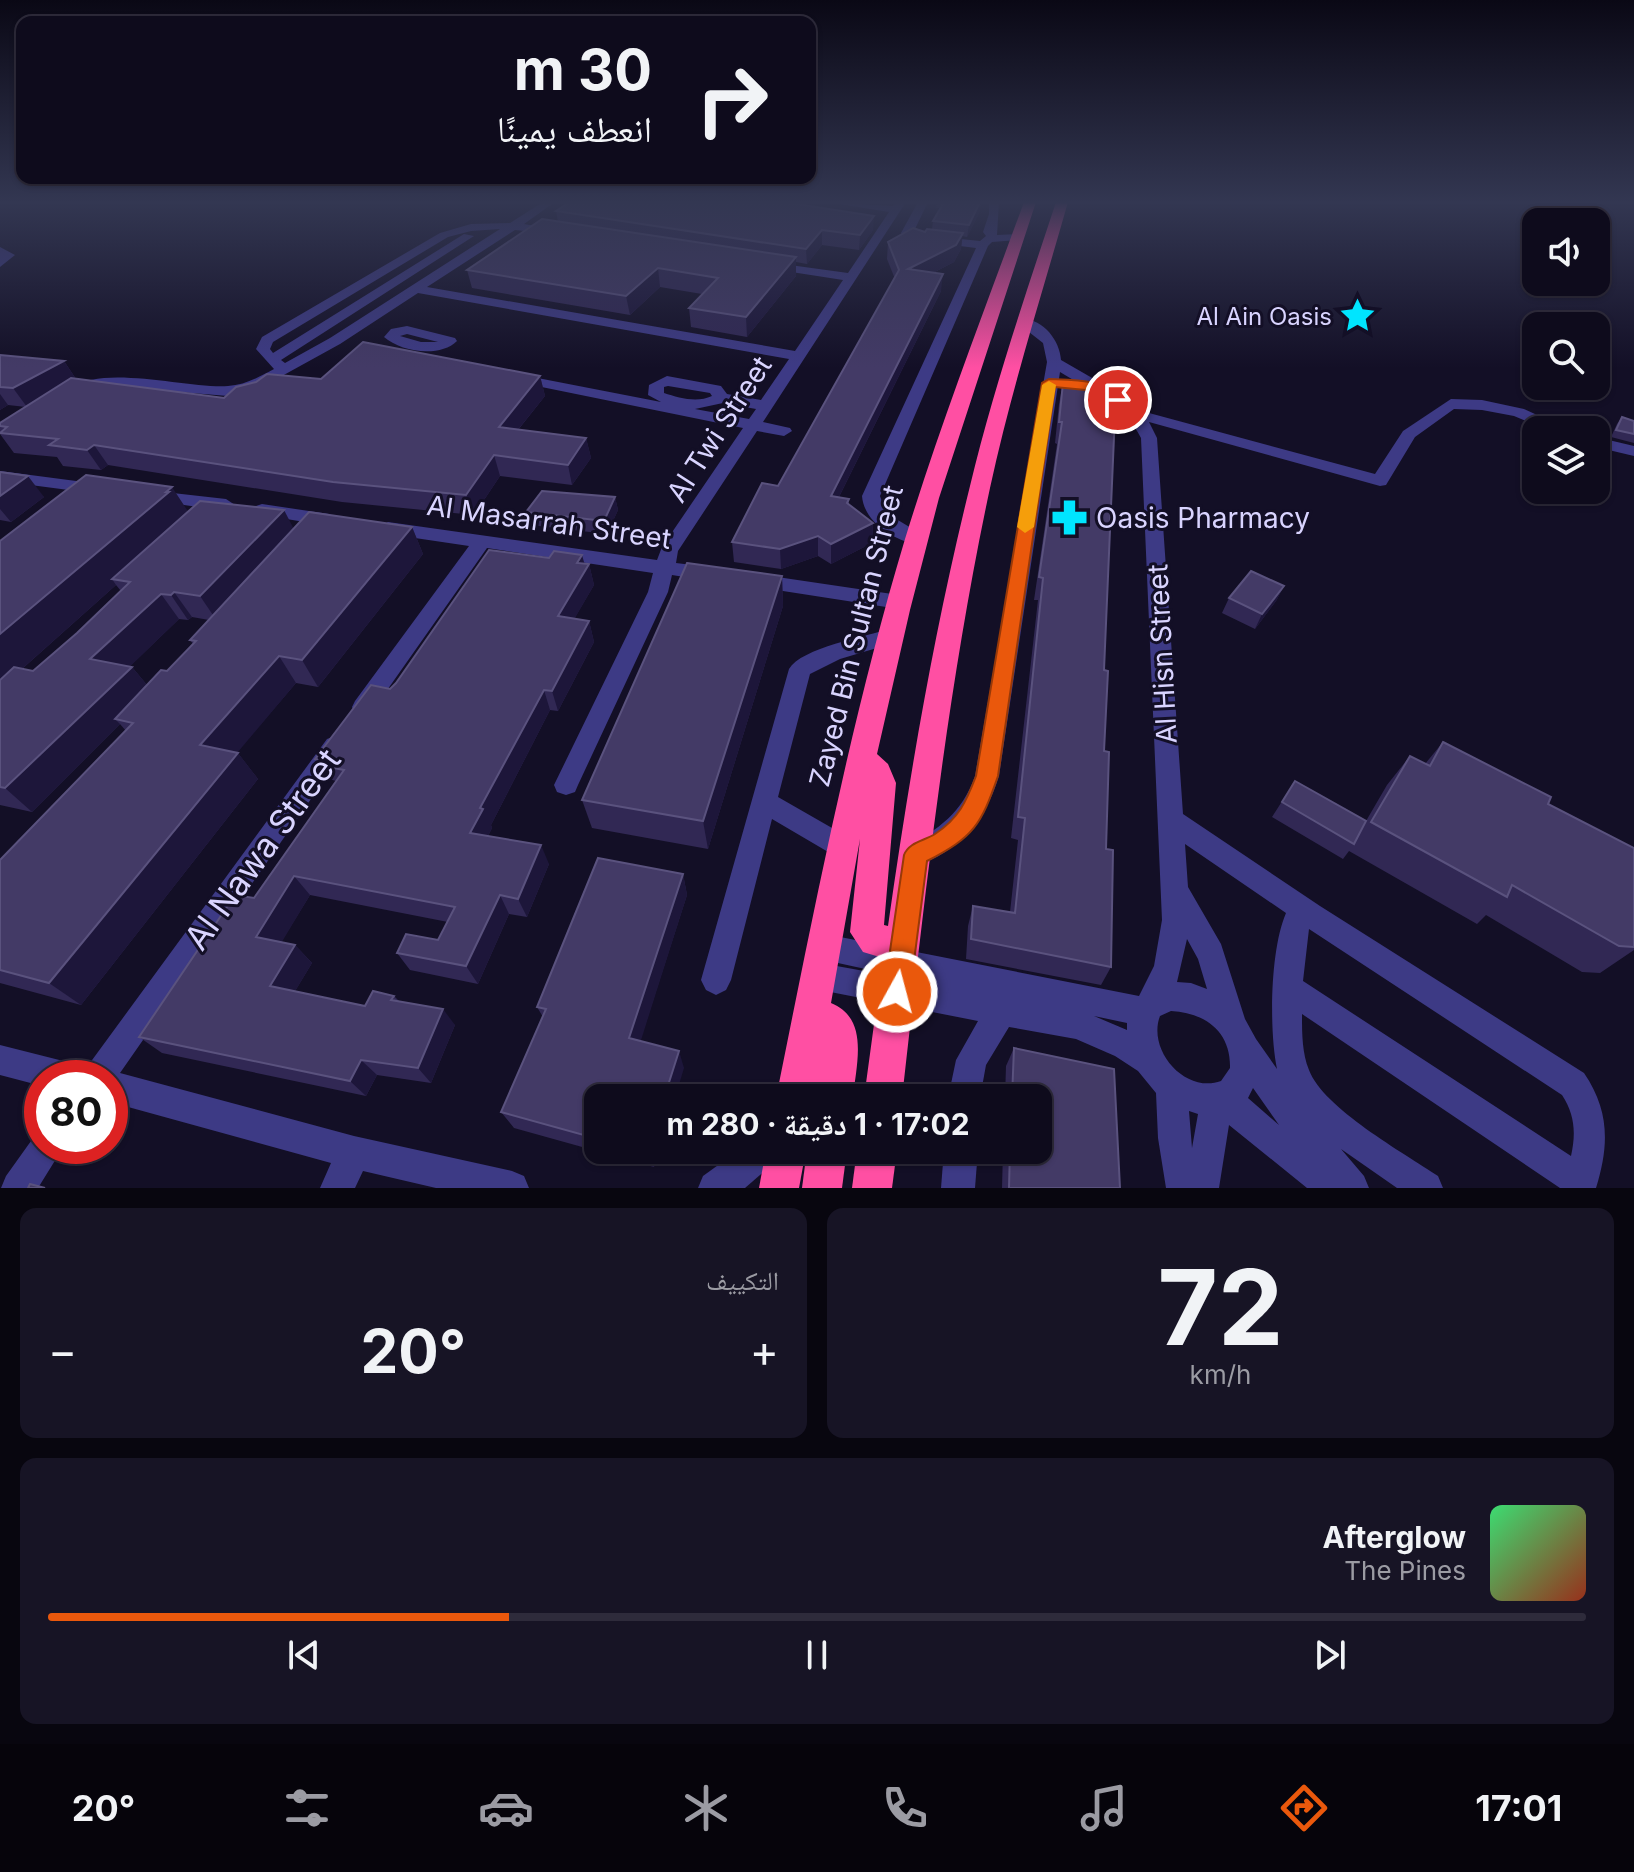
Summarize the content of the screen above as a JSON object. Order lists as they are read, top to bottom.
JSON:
{
  "streets": {
    "highway": ["Zayed Bin Sultan Street"],
    "street": [
      "Al Twi Street",
      "Al Masarrah Street",
      "Al Hisn Street",
      "Al Nawa Street"
    ]
  },
  "crossings": [
    ["Al Twi Street", "Al Masarrah Street"],
    ["Al Masarrah Street", "Zayed Bin Sultan Street"],
    ["Al Masarrah Street", "Al Nawa Street"]
  ],
  "places": {
    "place": ["Al Ain Oasis"],
    "pharmacy": ["Oasis Pharmacy"]
  },
  "page": {
    "turn": ["30 m", "انعطف يمينًا"],
    "limit": "80",
    "trip": "17:02 · 1 دقيقة · 280 m",
    "tile": [
      ["72", "km/h"],
      "التكييف"
    ],
    "heat": ["−", "20°", "+"],
    "song": ["Afterglow", "The Pines"],
    "tabs": ["17:01", "20°"]
  }
}
